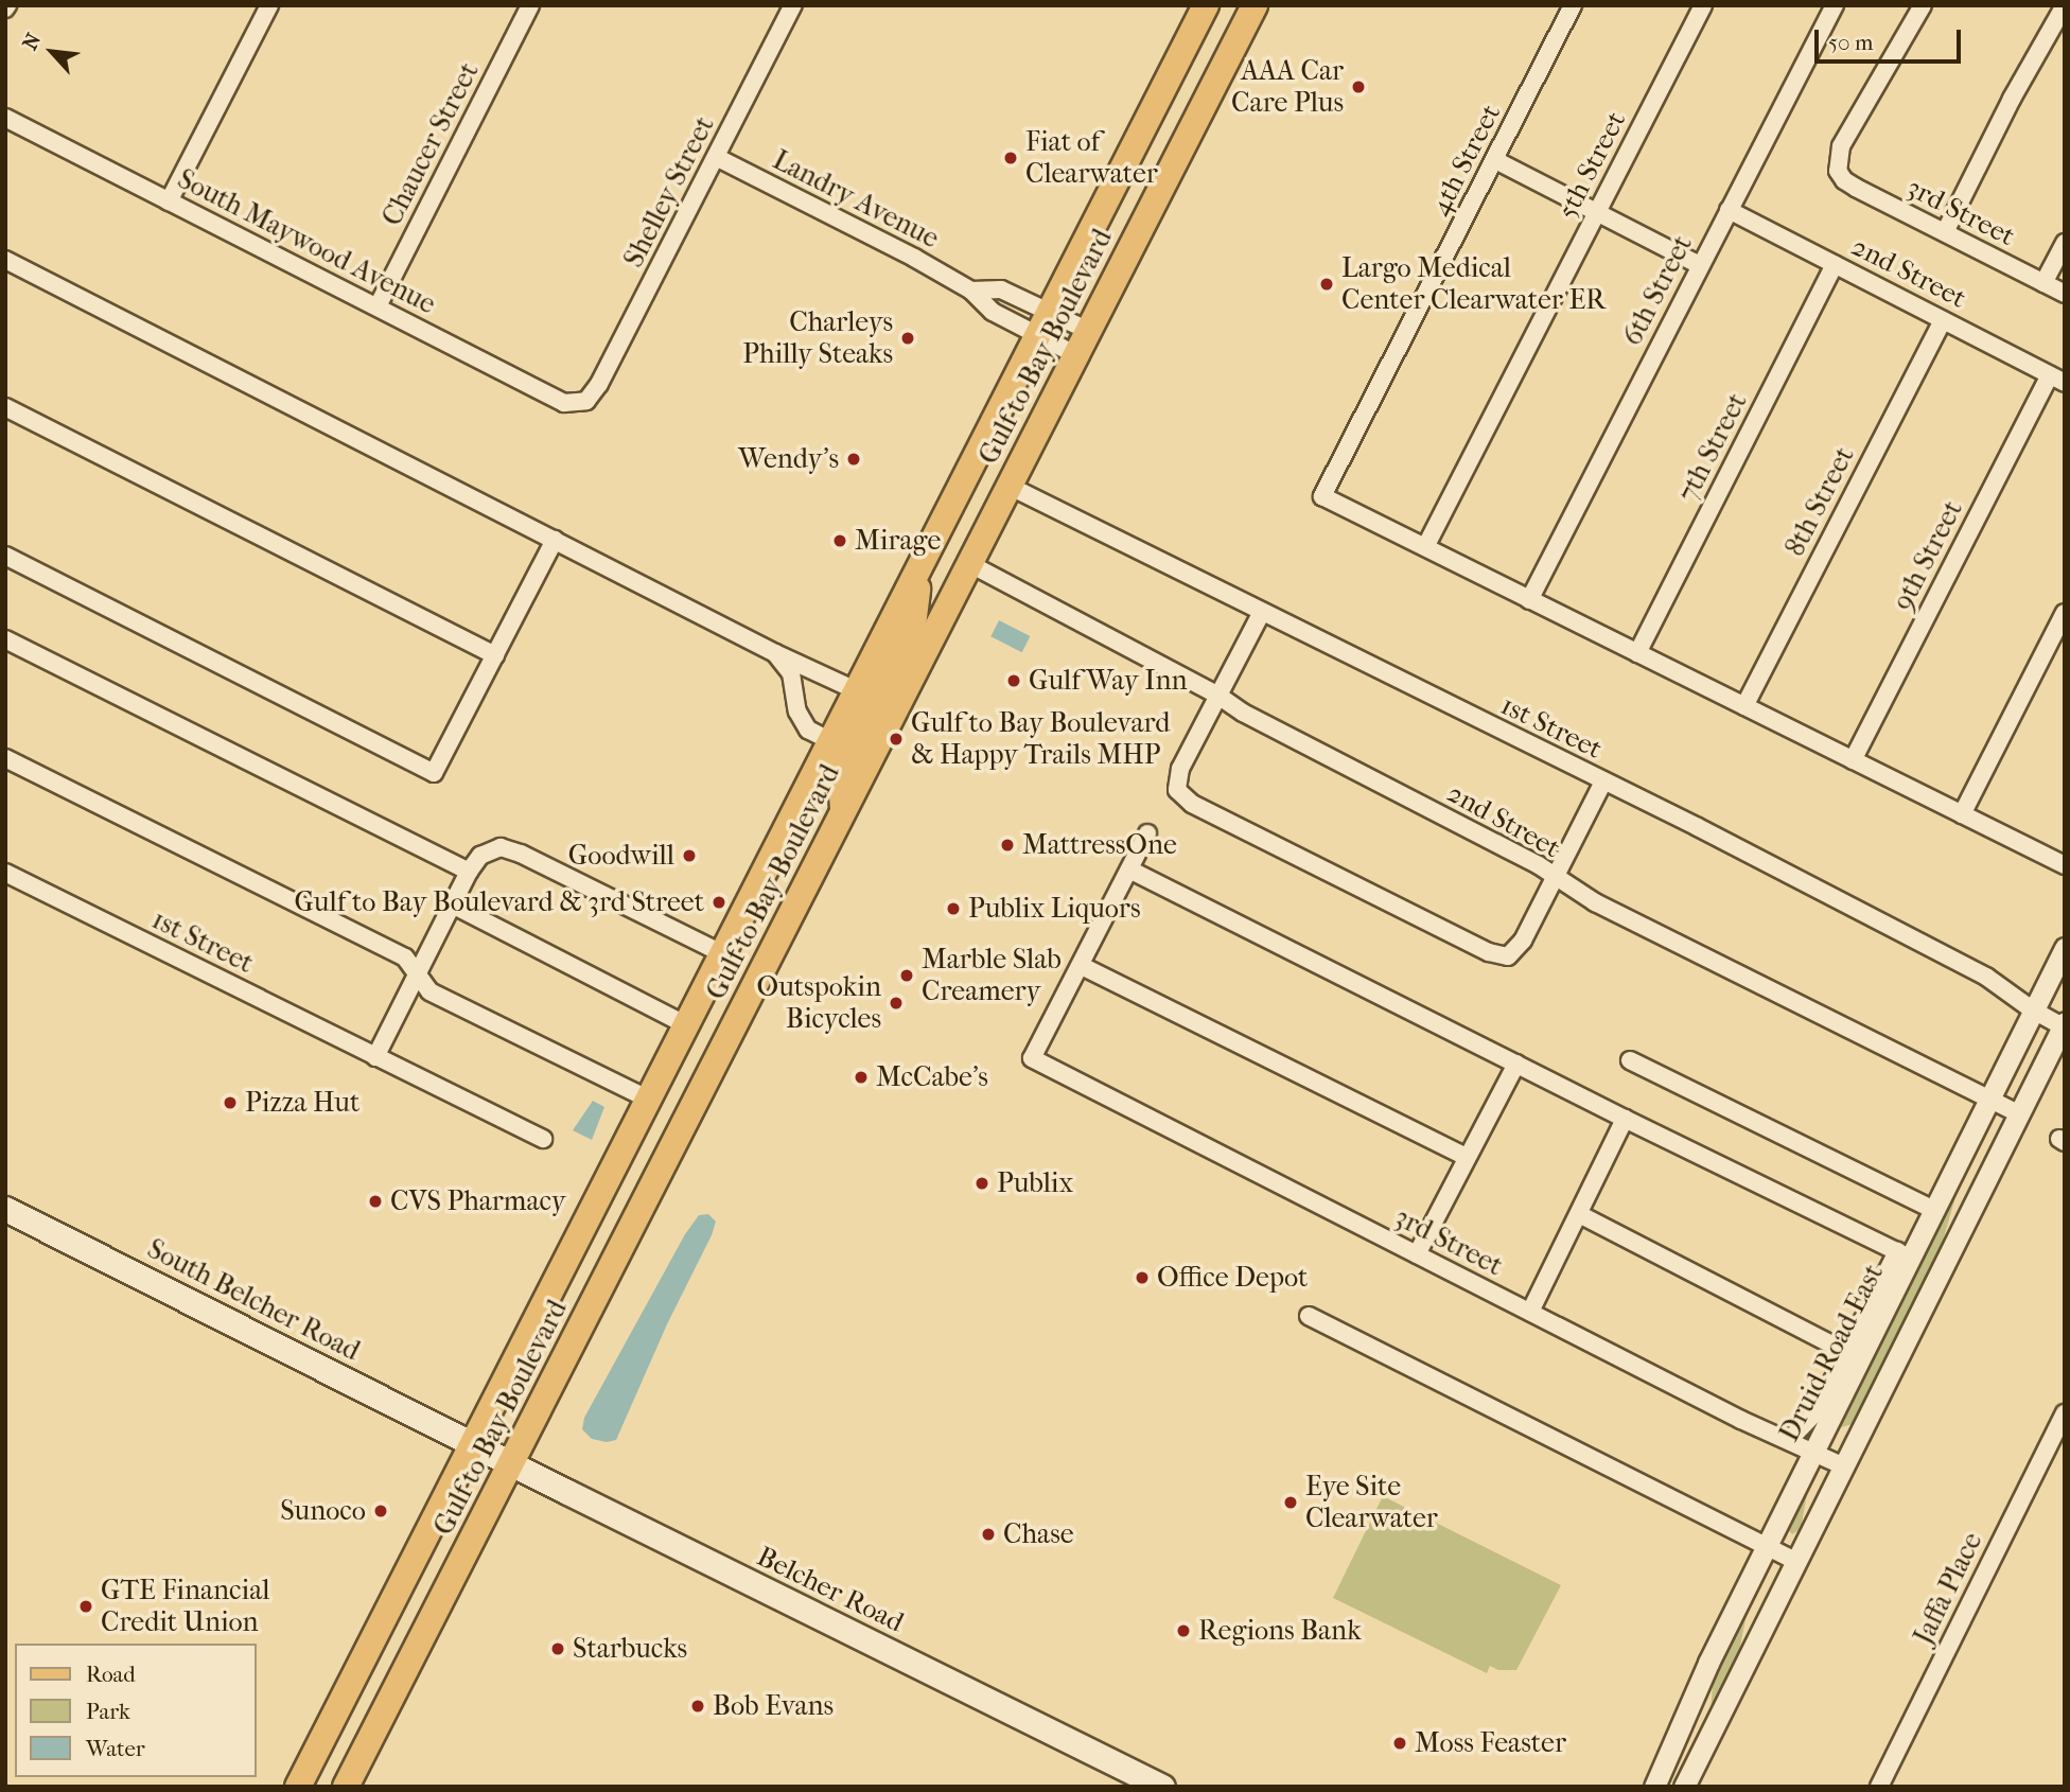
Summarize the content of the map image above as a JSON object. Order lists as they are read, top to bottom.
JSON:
{
  "streets": {
    "main road": ["Gulf to Bay Boulevard", "South Belcher Road", "Belcher Road"],
    "street": [
      "Chaucer Street",
      "4th Street",
      "5th Street",
      "Shelley Street",
      "Landry Avenue",
      "3rd Street",
      "South Maywood Avenue",
      "2nd Street",
      "6th Street",
      "7th Street",
      "8th Street",
      "9th Street",
      "1st Street",
      "Druid Road East",
      "Jaffa Place"
    ]
  },
  "crossings": [
    ["Chaucer Street", "South Maywood Avenue"],
    ["4th Street", "5th Street"],
    ["Shelley Street", "Landry Avenue"],
    ["Shelley Street", "South Maywood Avenue"],
    ["Landry Avenue", "Gulf to Bay Boulevard"],
    ["3rd Street", "Druid Road East"],
    ["2nd Street", "6th Street"],
    ["2nd Street", "Gulf to Bay Boulevard"],
    ["2nd Street", "7th Street"],
    ["2nd Street", "8th Street"],
    ["2nd Street", "9th Street"],
    ["2nd Street", "Druid Road East"],
    ["Gulf to Bay Boulevard", "1st Street"],
    ["Gulf to Bay Boulevard", "South Belcher Road"],
    ["Gulf to Bay Boulevard", "Belcher Road"],
    ["1st Street", "Druid Road East"],
    ["South Belcher Road", "Belcher Road"]
  ],
  "places": [
    "AAA Car Care Plus",
    "Fiat of Clearwater",
    "Largo Medical Center Clearwater ER",
    "Charleys Philly Steaks",
    "Wendy's",
    "Mirage",
    "Gulf Way Inn",
    "Gulf to Bay Boulevard & Happy Trails MHP",
    "MattressOne",
    "Goodwill",
    "Gulf to Bay Boulevard & 3rd Street",
    "Publix Liquors",
    "Marble Slab Creamery",
    "Outspokin Bicycles",
    "McCabe's",
    "Pizza Hut",
    "Publix",
    "CVS Pharmacy",
    "Office Depot",
    "Eye Site Clearwater",
    "Sunoco",
    "Chase",
    "GTE Financial Credit Union",
    "Regions Bank",
    "Starbucks",
    "Bob Evans",
    "Moss Feaster"
  ],
  "legend": ["Road", "Park", "Water"],
  "scale_bar": "50 m",
  "north": "top left"
}
